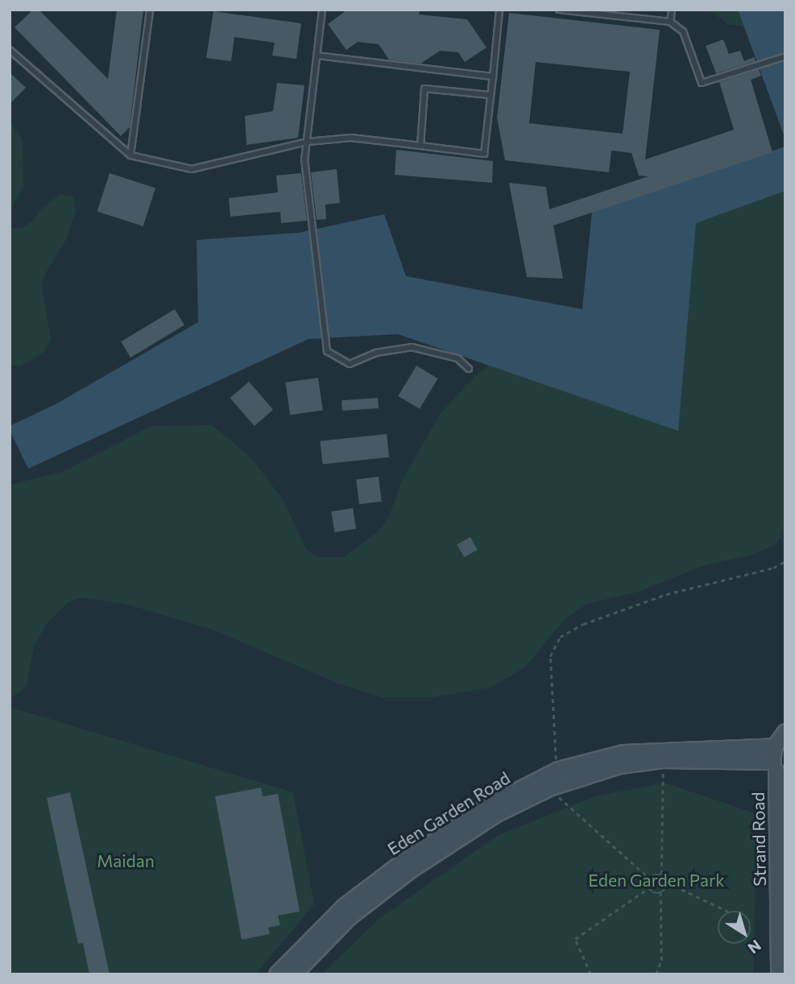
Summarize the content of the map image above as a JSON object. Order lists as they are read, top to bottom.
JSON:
{
  "streets": {
    "main road": ["Eden Garden Road", "Strand Road"]
  },
  "crossings": [
    ["Eden Garden Road", "Strand Road"]
  ],
  "parks": ["Maidan", "Eden Garden Park"],
  "north": "bottom right"
}
